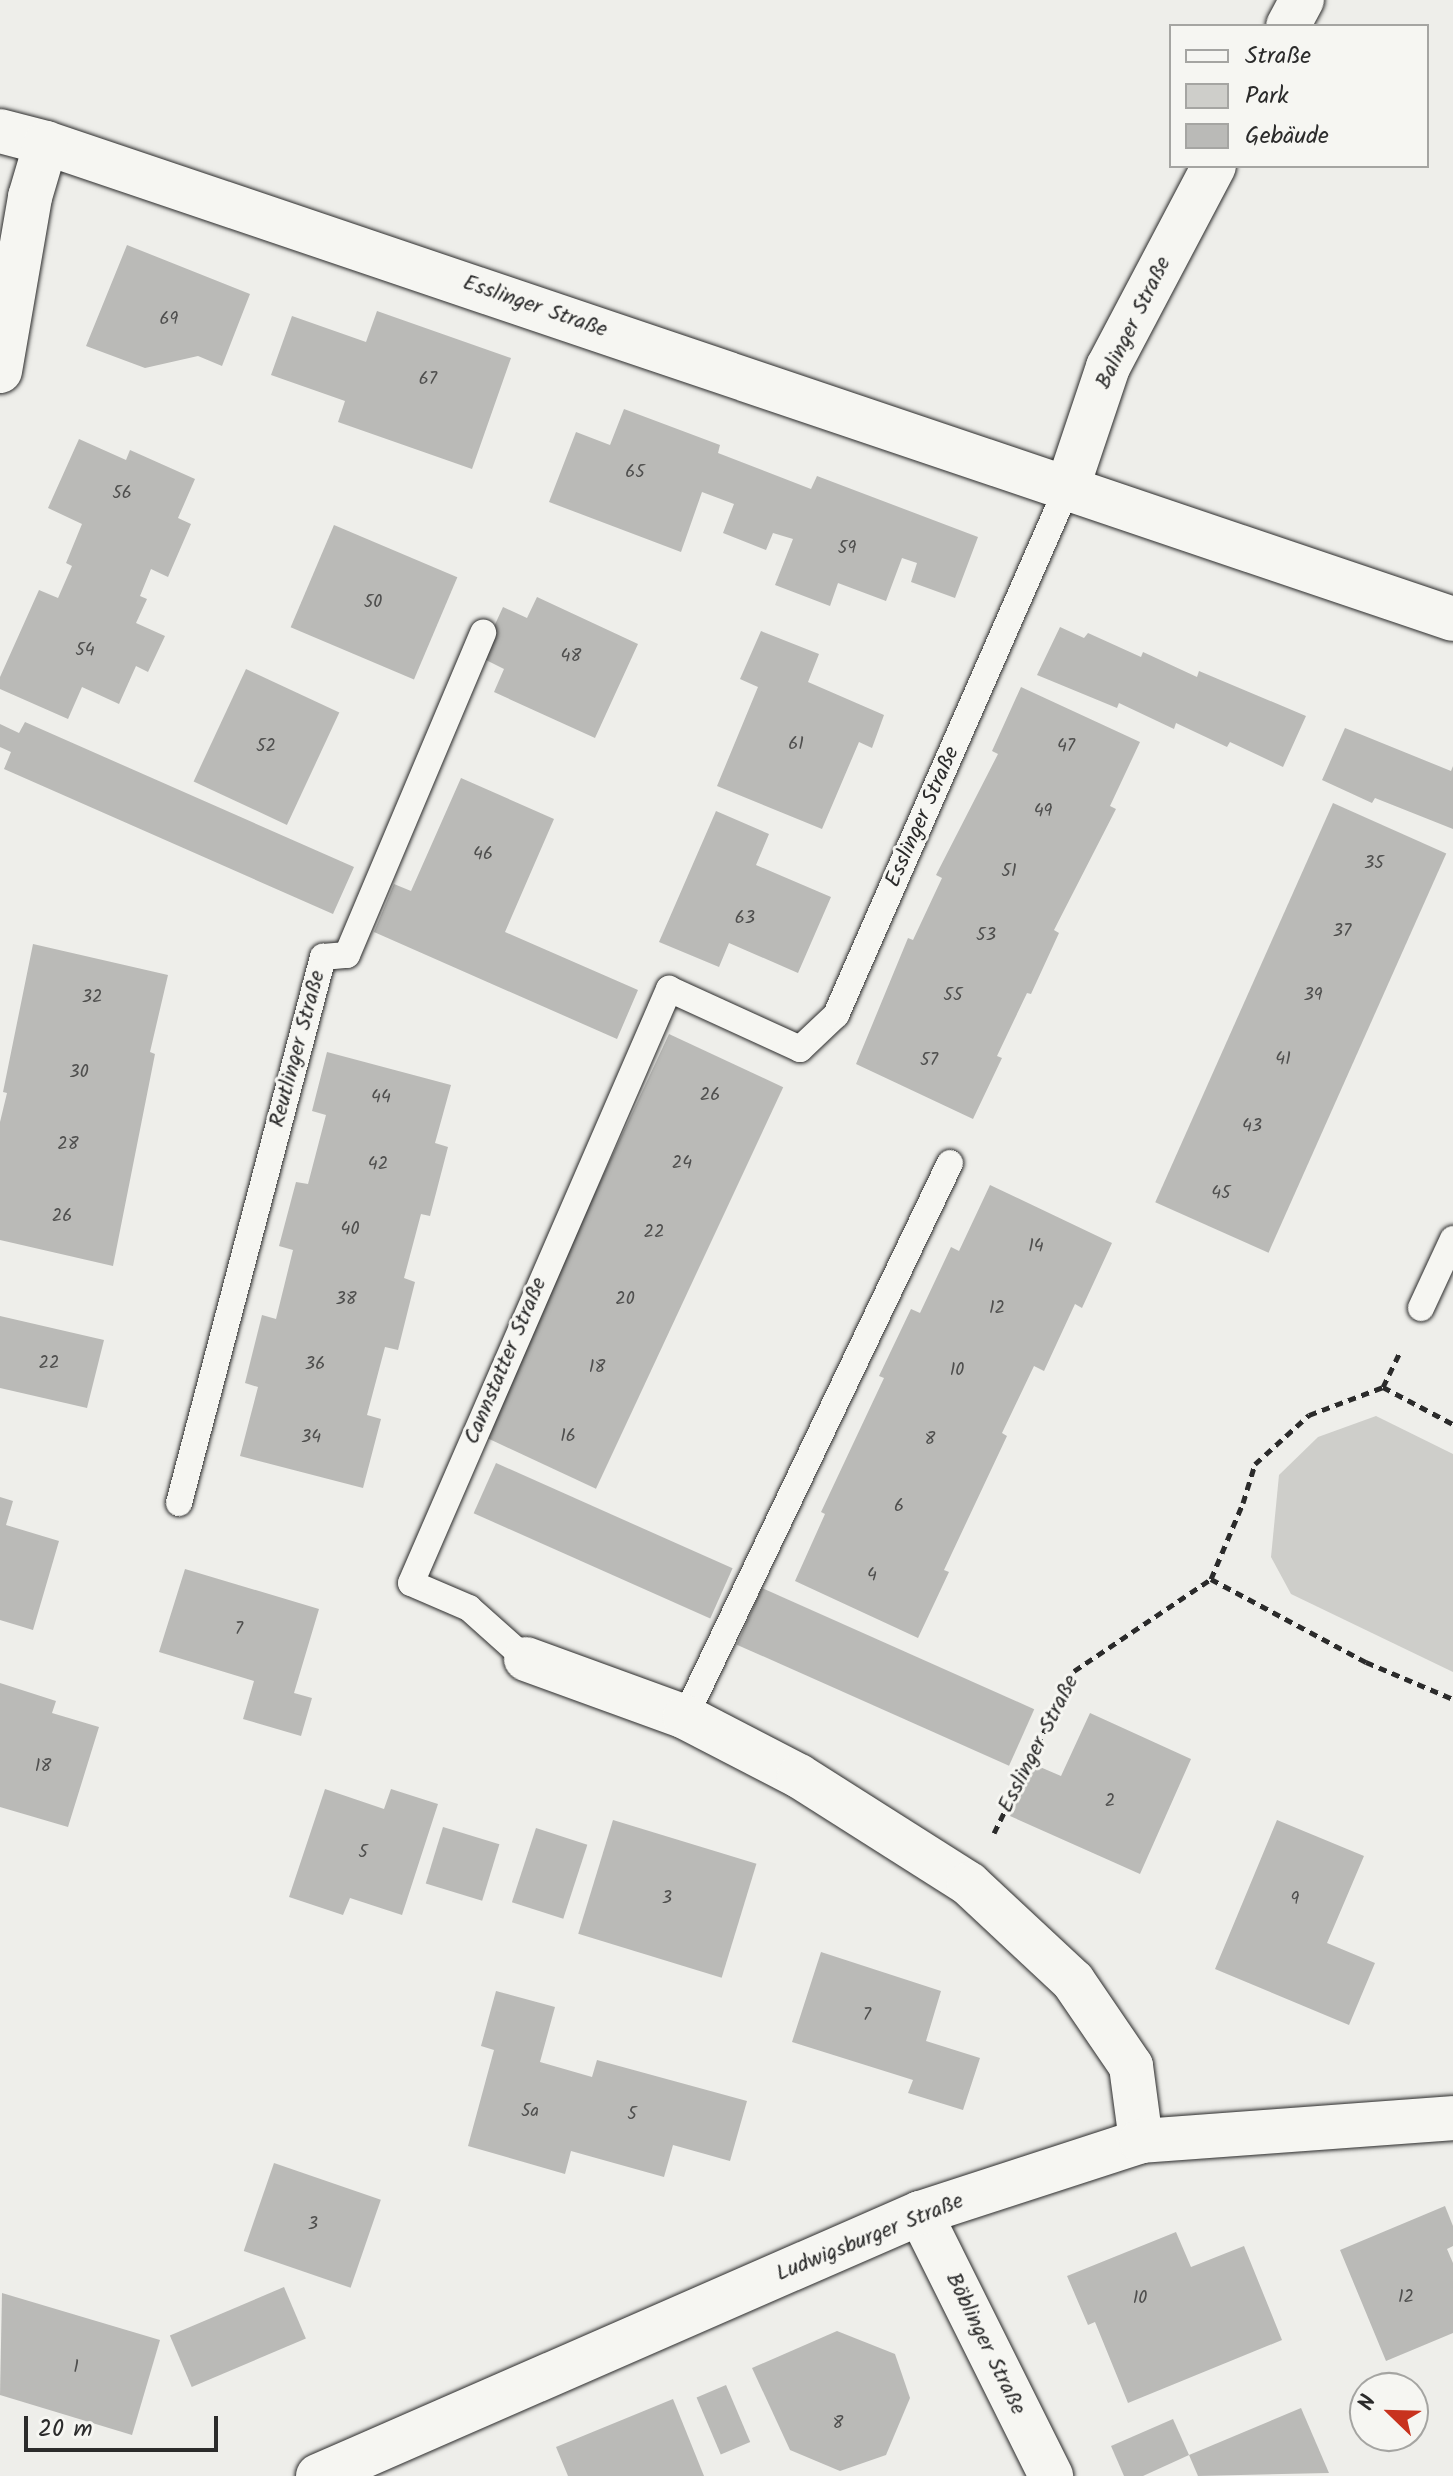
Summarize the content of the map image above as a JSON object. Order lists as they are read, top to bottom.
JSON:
{
  "streets": {
    "street": [
      "Esslinger Straße",
      "Balinger Straße",
      "Cannstatter Straße",
      "Ludwigsburger Straße",
      "Böblinger Straße"
    ],
    "lane": ["Reutlinger Straße"]
  },
  "crossings": [
    ["Esslinger Straße", "Balinger Straße"],
    ["Esslinger Straße", "Cannstatter Straße"],
    ["Cannstatter Straße", "Ludwigsburger Straße"],
    ["Ludwigsburger Straße", "Böblinger Straße"]
  ],
  "house_numbers": [
    "69",
    "67",
    "65",
    "56",
    "59",
    "50",
    "54",
    "48",
    "61",
    "52",
    "47",
    "49",
    "46",
    "35",
    "51",
    "63",
    "37",
    "53",
    "55",
    "39",
    "32",
    "41",
    "57",
    "30",
    "26",
    "44",
    "43",
    "28",
    "24",
    "42",
    "45",
    "26",
    "40",
    "22",
    "14",
    "38",
    "20",
    "12",
    "22",
    "36",
    "18",
    "10",
    "16",
    "34",
    "8",
    "6",
    "4",
    "7",
    "18",
    "2",
    "5",
    "3",
    "9",
    "7",
    "5a",
    "5",
    "3",
    "12",
    "10",
    "1",
    "8"
  ],
  "legend": ["Straße", "Park", "Gebäude"],
  "scale_bar": "20 m",
  "north": "top left"
}
